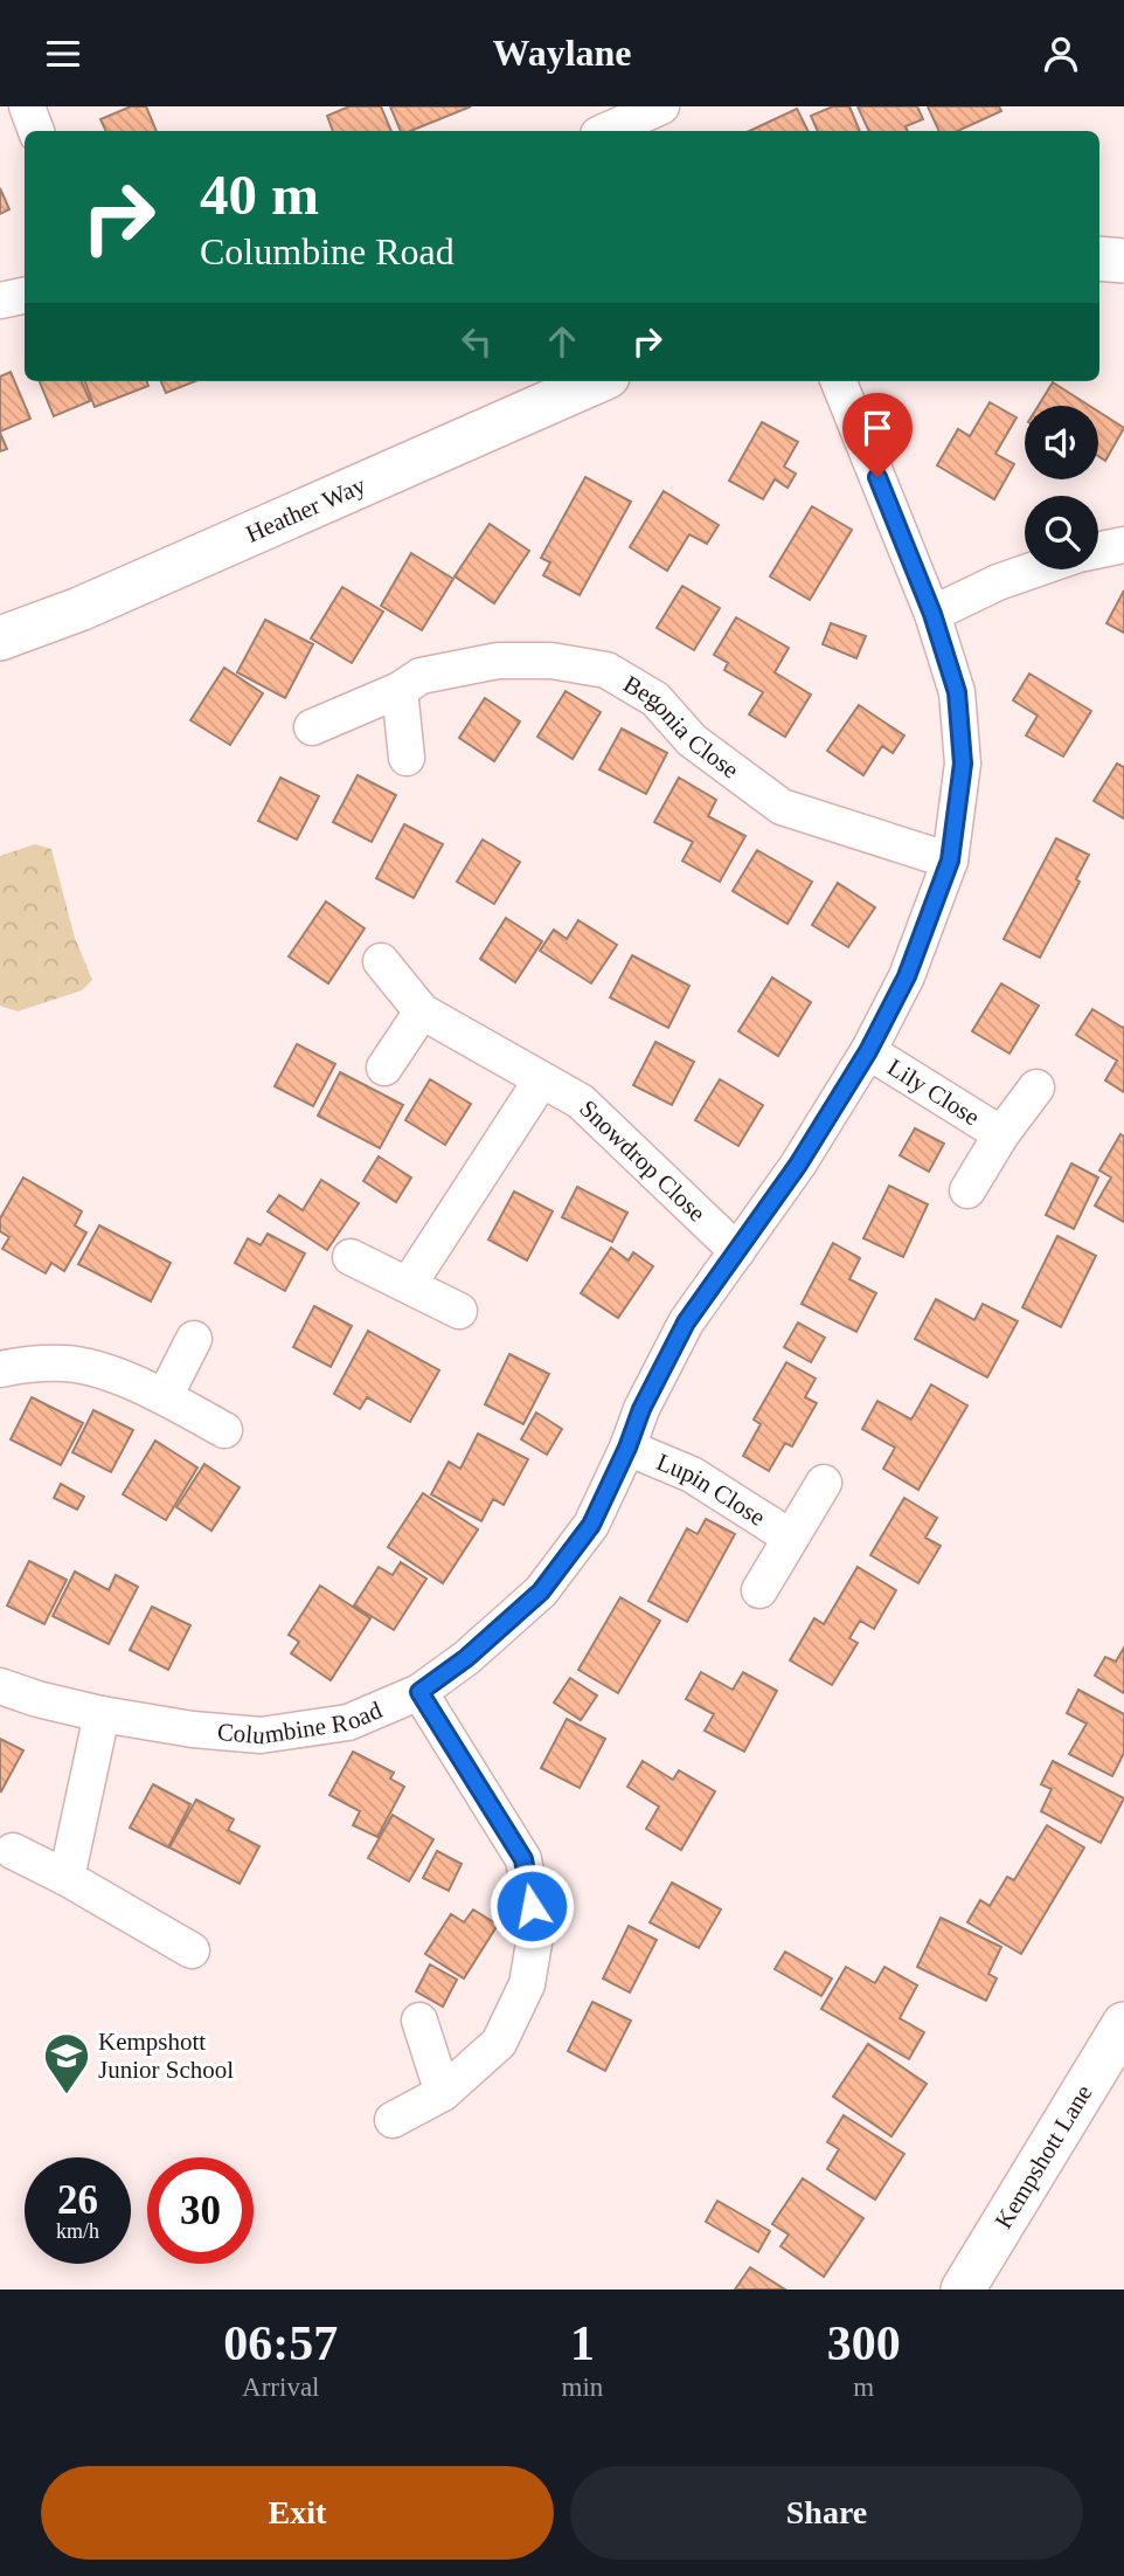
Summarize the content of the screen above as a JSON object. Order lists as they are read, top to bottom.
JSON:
{
  "streets": {
    "street": [
      "Heather Way",
      "Begonia Close",
      "Lily Close",
      "Snowdrop Close",
      "Lupin Close",
      "Columbine Road",
      "Kempshott Lane"
    ]
  },
  "crossings": [
    ["Begonia Close", "Columbine Road"],
    ["Lily Close", "Columbine Road"],
    ["Snowdrop Close", "Columbine Road"],
    ["Lupin Close", "Columbine Road"]
  ],
  "places": {
    "school or university": ["Kempshott Junior School"]
  },
  "page": {
    "header": "Waylane",
    "turn": ["40 m", "Columbine Road"],
    "speed": "26 km/h",
    "limit": "30",
    "eta": [
      "06:57",
      "Arrival",
      "1",
      "min",
      "300",
      "m"
    ],
    "buttons": ["Exit", "Share"]
  }
}
